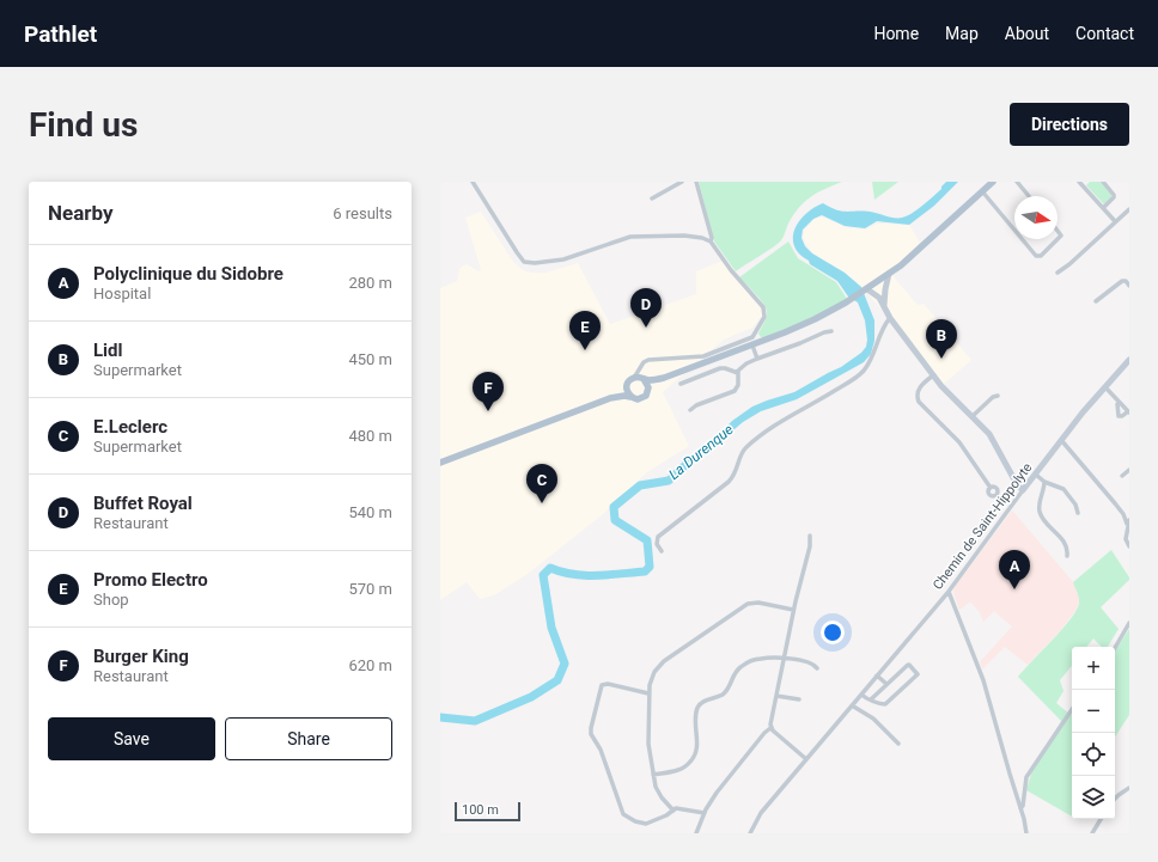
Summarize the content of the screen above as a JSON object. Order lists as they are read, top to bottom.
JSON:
{
  "streets": {
    "street": ["Chemin de Saint-Hippolyte"]
  },
  "water": ["La Durenque"],
  "scale_bar": "100 m",
  "north": "right",
  "page": {
    "header": "Pathlet",
    "nav": [
      "Home",
      "Map",
      "About",
      "Contact"
    ],
    "buttons": [
      "Directions",
      ["Save", "Share"]
    ],
    "title": "Find us",
    "heading": ["Nearby", "6 results"],
    "list": [
      {
        "mark": "A",
        "name": "Polyclinique du Sidobre",
        "note": "Hospital",
        "value": "280 m"
      },
      {
        "mark": "B",
        "name": "Lidl",
        "note": "Supermarket",
        "value": "450 m"
      },
      {
        "mark": "C",
        "name": "E.Leclerc",
        "note": "Supermarket",
        "value": "480 m"
      },
      {
        "mark": "D",
        "name": "Buffet Royal",
        "note": "Restaurant",
        "value": "540 m"
      },
      {
        "mark": "E",
        "name": "Promo Electro",
        "note": "Shop",
        "value": "570 m"
      },
      {
        "mark": "F",
        "name": "Burger King",
        "note": "Restaurant",
        "value": "620 m"
      }
    ],
    "pins": [
      "D",
      "E",
      "B",
      "F",
      "C",
      "A"
    ],
    "map_buttons": ["+", "−"],
    "scale": "100 m"
  }
}
